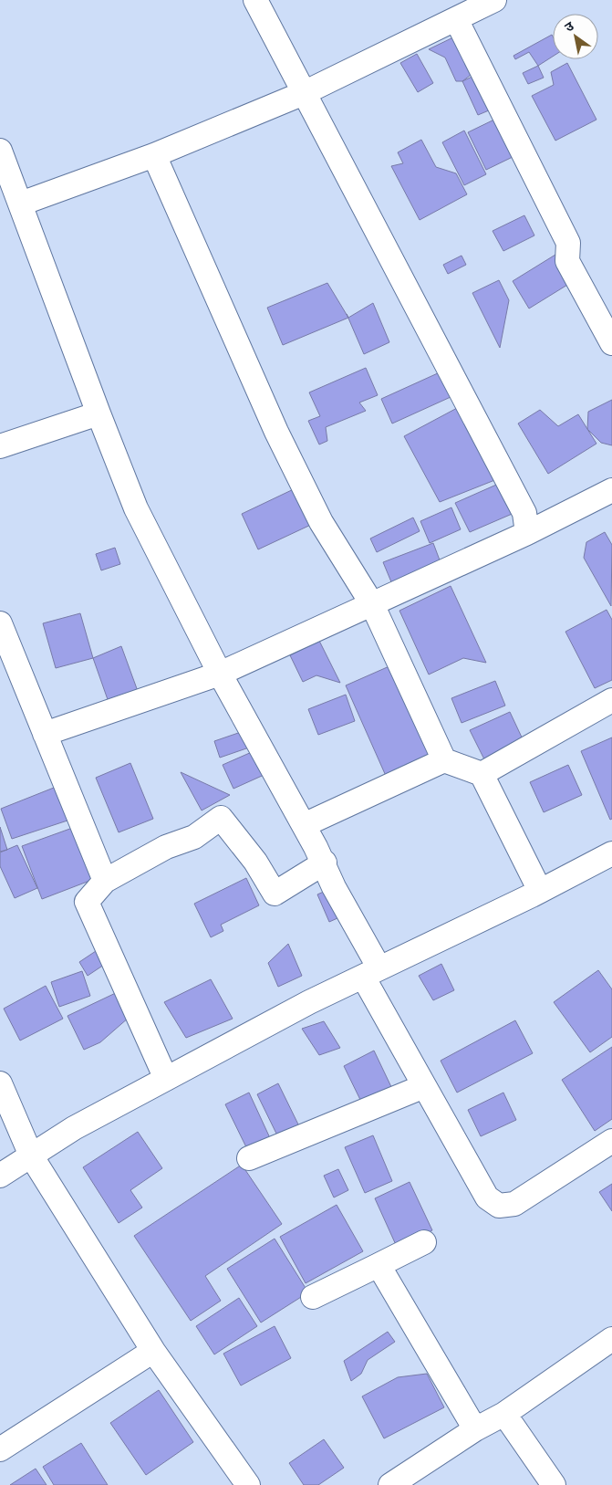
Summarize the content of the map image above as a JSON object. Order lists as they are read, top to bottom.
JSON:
{
  "north": "top left"
}
